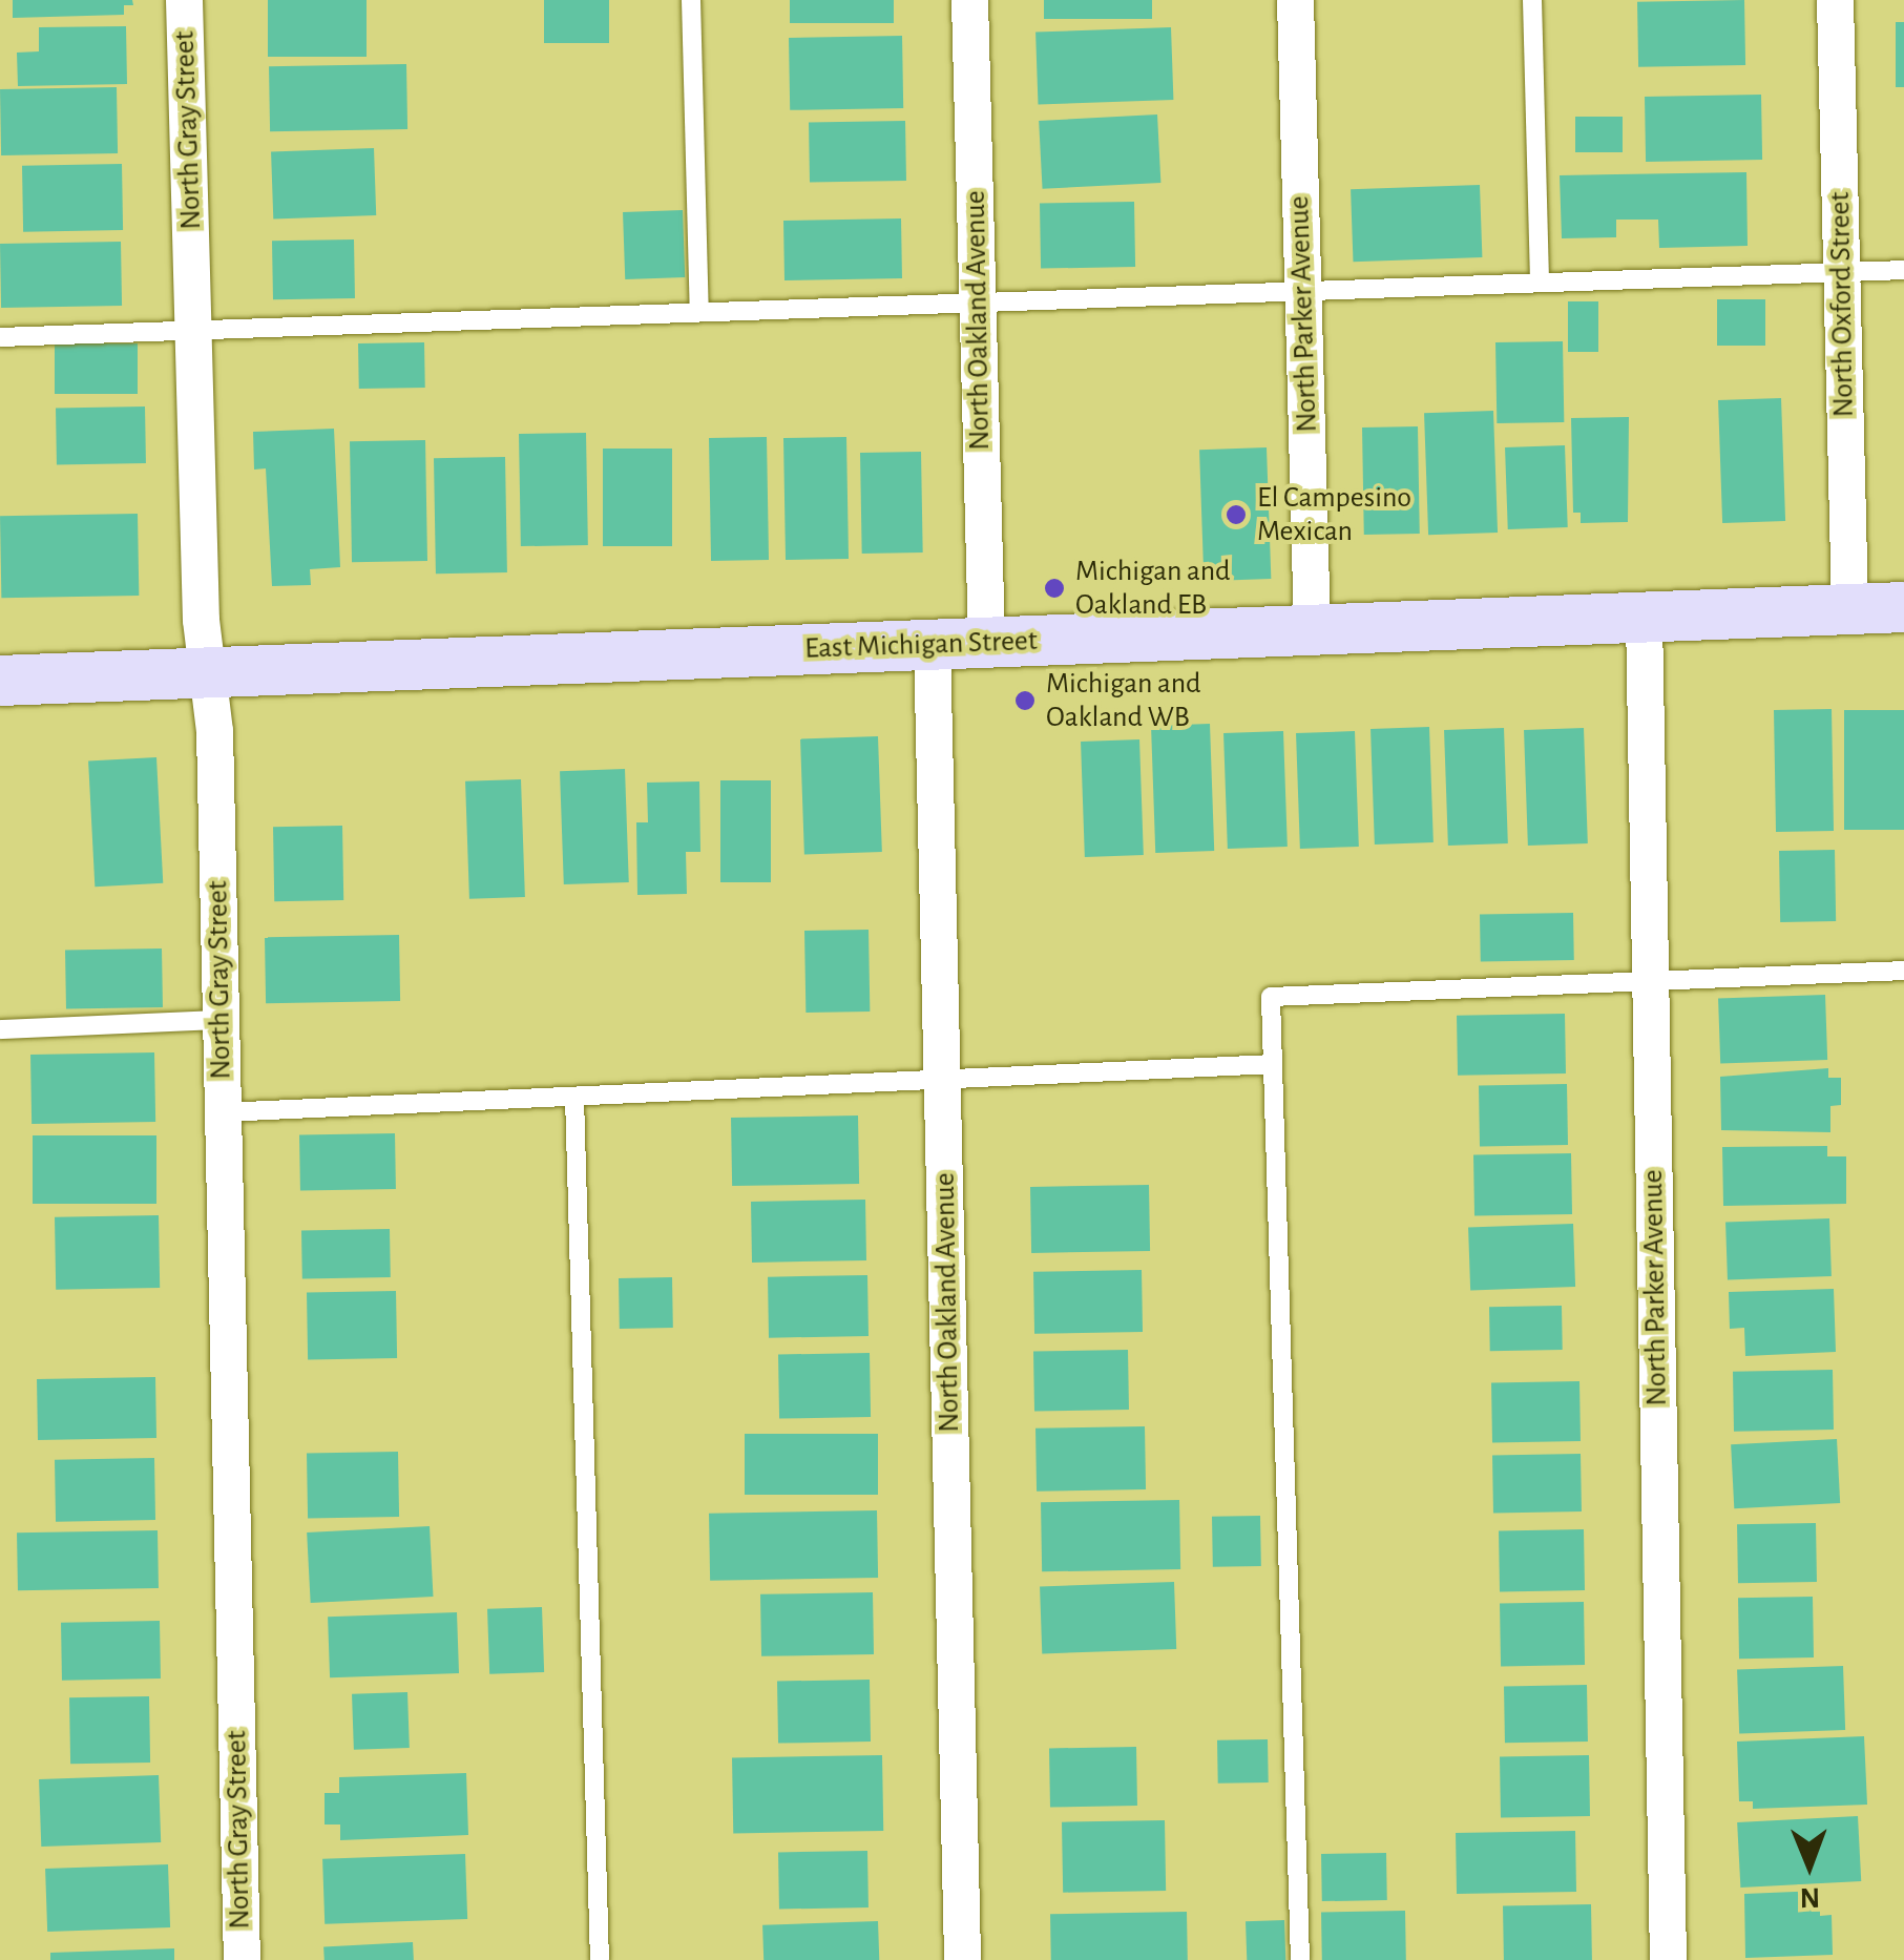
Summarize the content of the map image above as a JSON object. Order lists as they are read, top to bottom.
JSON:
{
  "streets": {
    "main road": ["East Michigan Street"],
    "street": [
      "North Gray Street",
      "North Oxford Street",
      "North Parker Avenue",
      "North Oakland Avenue"
    ]
  },
  "crossings": [
    ["North Gray Street", "East Michigan Street"],
    ["North Oxford Street", "East Michigan Street"],
    ["North Parker Avenue", "East Michigan Street"],
    ["North Oakland Avenue", "East Michigan Street"]
  ],
  "places": ["El Campesino Mexican", "Michigan and Oakland EB", "Michigan and Oakland WB"],
  "north": "bottom"
}
